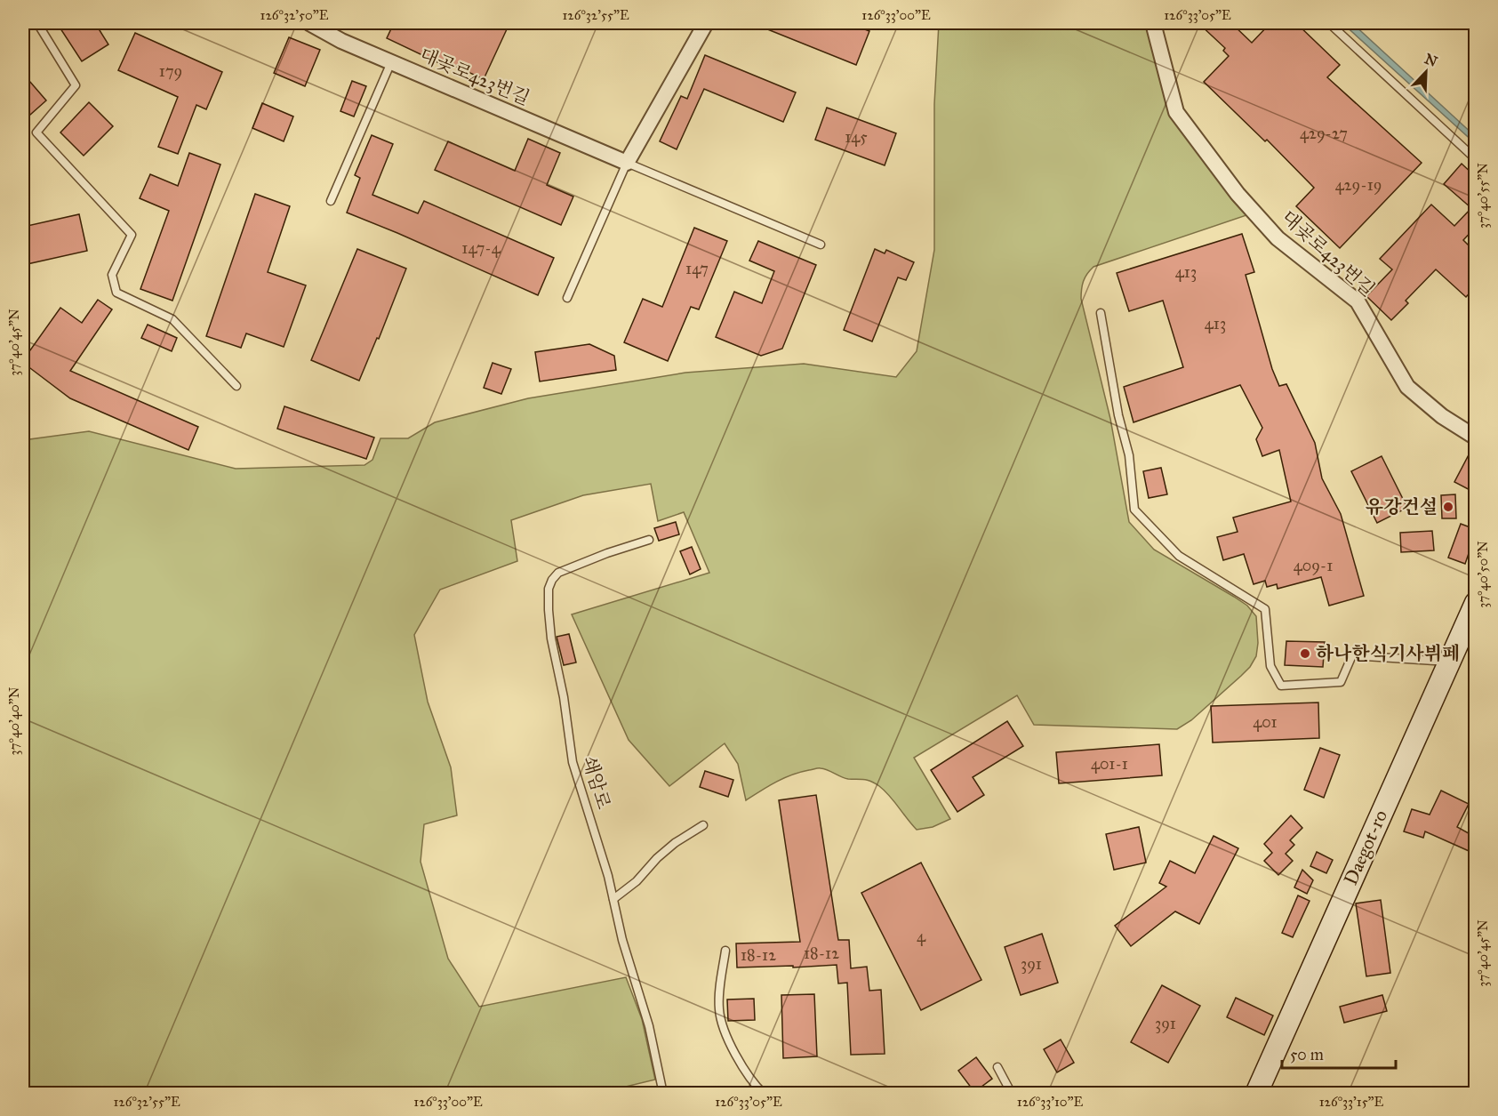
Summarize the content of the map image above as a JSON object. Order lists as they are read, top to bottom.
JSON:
{
  "streets": {
    "street": ["대곶로423번길", "Daegot-ro"],
    "lane": ["쇄암로"]
  },
  "places": ["유강건설", "하나한식기사뷔페"],
  "house_numbers": [
    "179",
    "429-27",
    "145",
    "429-19",
    "147-4",
    "147",
    "413",
    "413",
    "409-1",
    "401",
    "401-1",
    "4",
    "18-12",
    "18-12",
    "391",
    "391"
  ],
  "scale_bar": "50 m",
  "north": "top right",
  "coordinates": [
    "126°32'50\"E",
    "126°32'55\"E",
    "126°33'00\"E",
    "126°33'05\"E",
    "37°40'55\"N",
    "37°40'45\"N",
    "37°40'50\"N",
    "37°40'40\"N",
    "126°33'10\"E",
    "126°33'15\"E"
  ]
}
